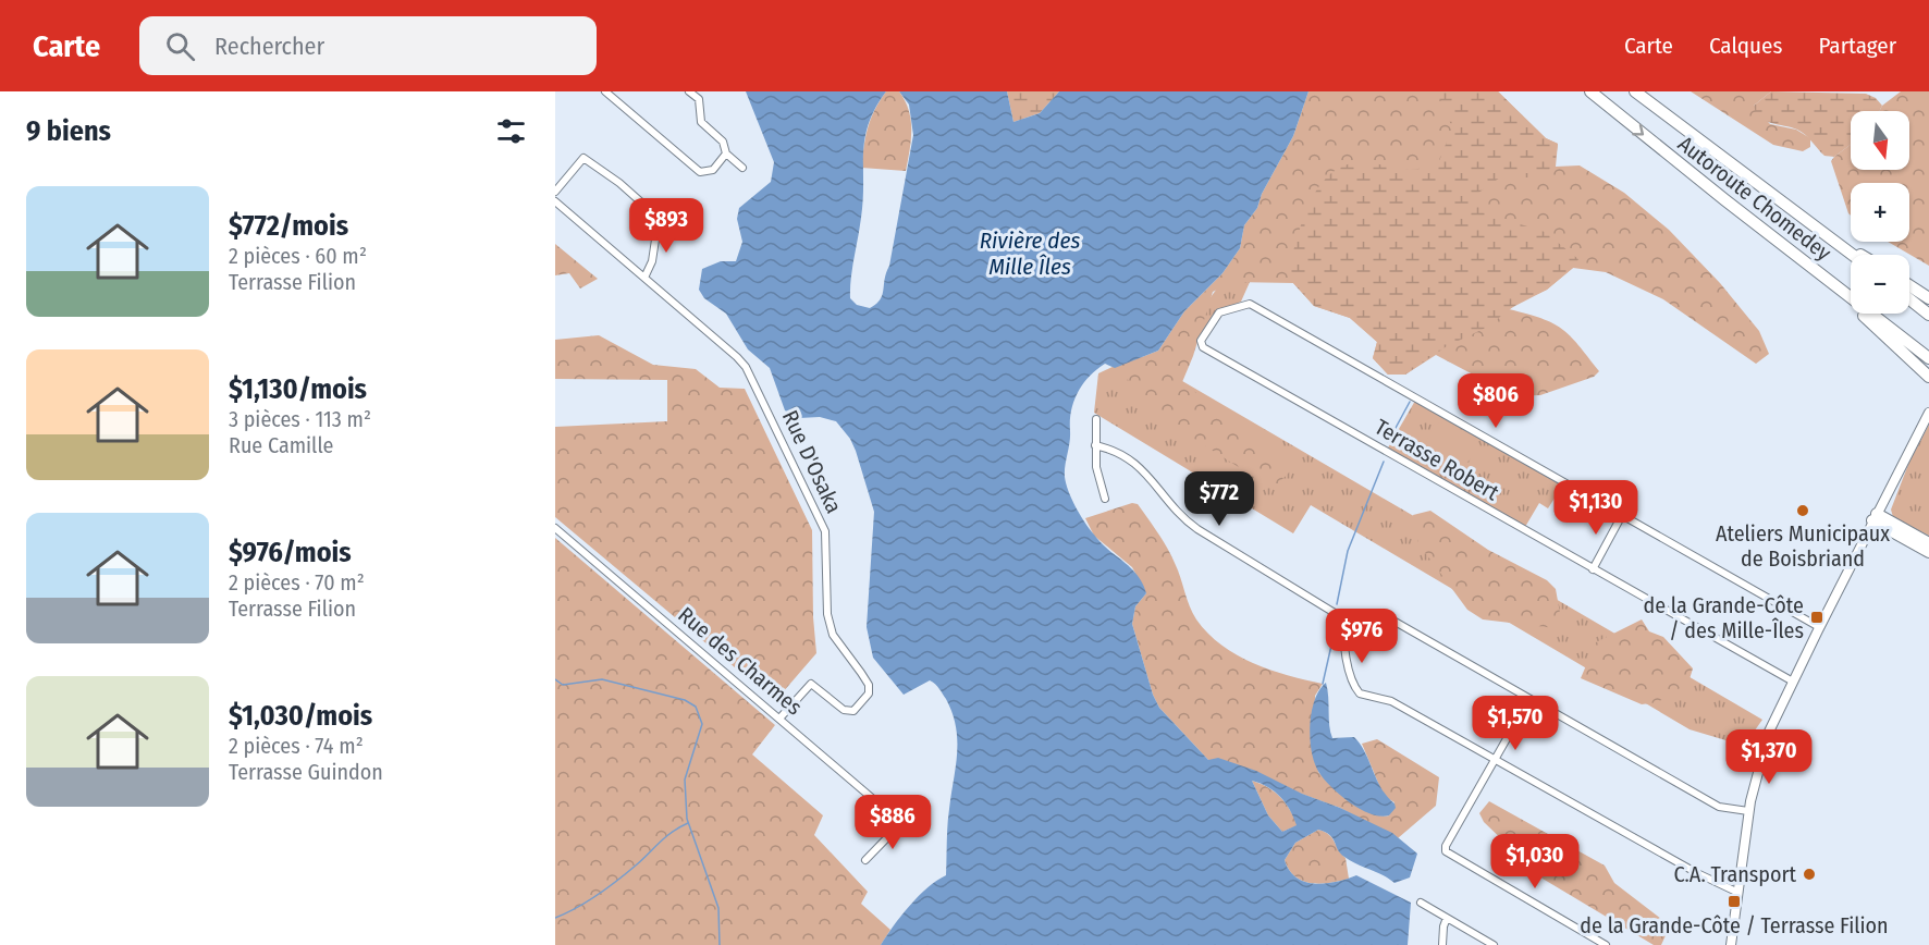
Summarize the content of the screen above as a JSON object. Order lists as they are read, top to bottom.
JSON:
{
  "streets": {
    "highway": ["Autoroute Chomedey"],
    "street": ["Terrasse Robert", "Rue D'Osaka", "Rue des Charmes"]
  },
  "crossings": [
    ["Rue D'Osaka", "Rue des Charmes"]
  ],
  "water": ["Rivière des Mille Îles"],
  "places": {
    "other": ["Ateliers Municipaux de Boisbriand", "C.A. Transport"],
    "transit": ["de la Grande-Côte / des Mille-Îles", "de la Grande-Côte / Terrasse Filion"]
  },
  "north": "bottom",
  "page": {
    "header": "Carte",
    "search": "Rechercher",
    "nav": ["Carte", "Calques", "Partager"],
    "heading": "9 biens",
    "map_buttons": ["+", "−"],
    "list": [
      {
        "name": "$772/mois",
        "note": "2 pièces · 60 m² · Terrasse Filion"
      },
      {
        "name": "$1,130/mois",
        "note": "3 pièces · 113 m² · Rue Camille"
      },
      {
        "name": "$976/mois",
        "note": "2 pièces · 70 m² · Terrasse Filion"
      },
      {
        "name": "$1,030/mois",
        "note": "2 pièces · 74 m² · Terrasse Guindon"
      }
    ],
    "price": [
      "$893",
      "$806",
      "$772",
      "$1,130",
      "$976",
      "$1,570",
      "$1,370",
      "$886",
      "$1,030"
    ]
  }
}
